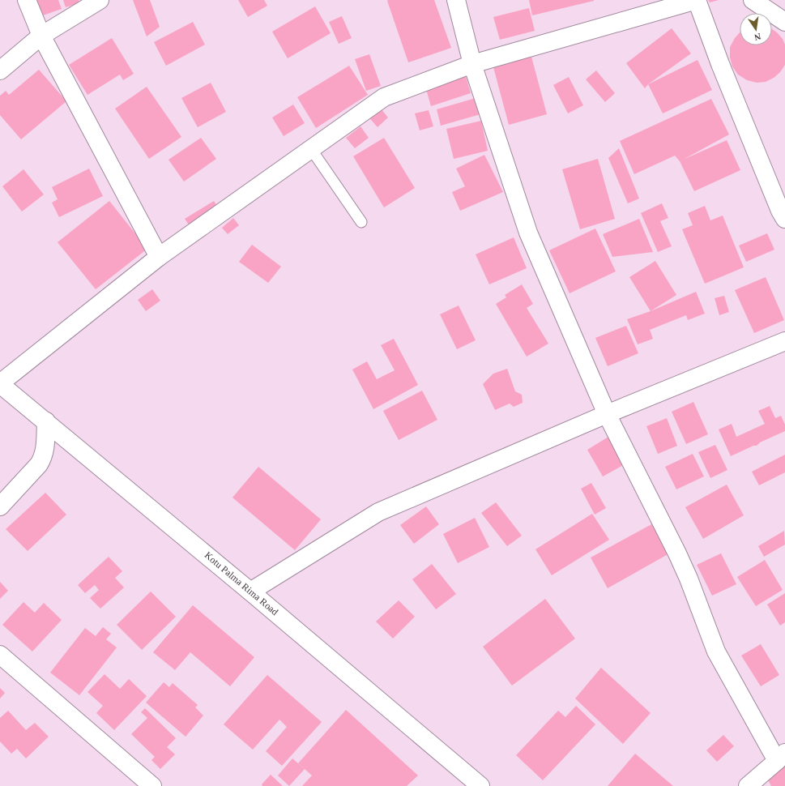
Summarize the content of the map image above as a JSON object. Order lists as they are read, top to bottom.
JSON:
{
  "streets": {
    "street": ["Kotu Palma Rima Road"]
  },
  "north": "bottom"
}
